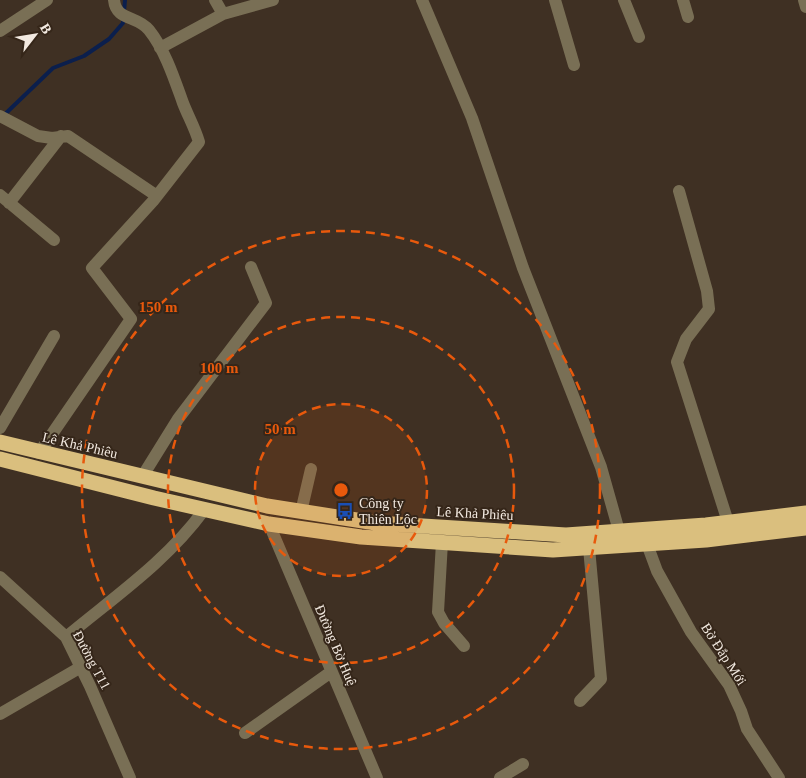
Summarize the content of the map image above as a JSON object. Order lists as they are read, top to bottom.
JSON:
{
  "streets": {
    "highway": ["Lê Khả Phiêu"],
    "street": ["Đường Bờ Huệ", "Bờ Đắp Mới", "Đường T11"]
  },
  "places": {
    "bus stop": ["Công ty Thiên Lộc"]
  },
  "north": "top right",
  "rings": ["150 m", "100 m", "50 m"]
}
